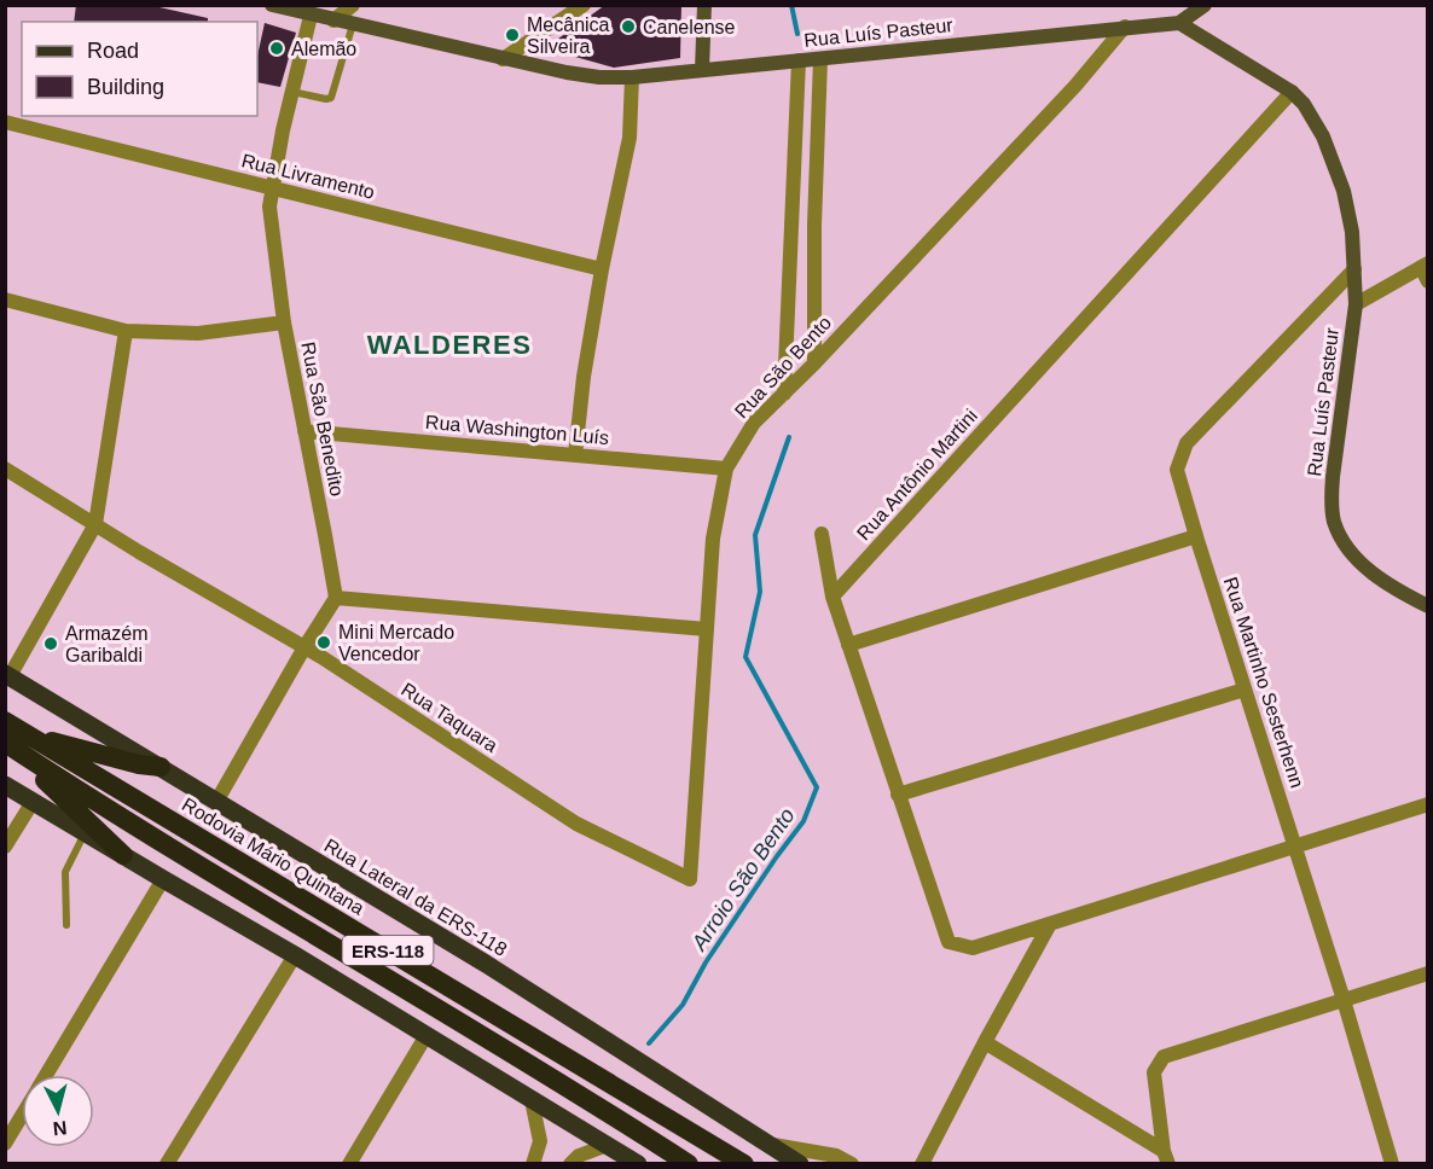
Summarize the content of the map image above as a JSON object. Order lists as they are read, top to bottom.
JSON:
{
  "streets": {
    "highway": ["Rodovia Mário Quintana", "ERS-118"],
    "main road": ["Rua Luís Pasteur", "Rua Lateral da ERS-118"],
    "street": [
      "Rua Livramento",
      "Rua São Bento",
      "Rua São Benedito",
      "Rua Washington Luís",
      "Rua Antônio Martini",
      "Rua Martinho Sesterhenn",
      "Rua Taquara"
    ]
  },
  "crossings": [
    ["Rua Luís Pasteur", "Rua São Bento"],
    ["Rua Luís Pasteur", "Rua São Benedito"],
    ["Rua Luís Pasteur", "Rua Antônio Martini"],
    ["Rua Luís Pasteur", "Rua Martinho Sesterhenn"],
    ["Rua Livramento", "Rua São Benedito"],
    ["Rua São Bento", "Rua Washington Luís"],
    ["Rua São Bento", "Rua Taquara"],
    ["Rua São Benedito", "Rua Washington Luís"]
  ],
  "districts": ["WALDERES"],
  "water": ["Arroio São Bento"],
  "places": [
    "Canelense",
    "Mecânica Silveira",
    "Alemão",
    "Mini Mercado Vencedor",
    "Armazém Garibaldi"
  ],
  "legend": ["Road", "Building"],
  "north": "bottom"
}
